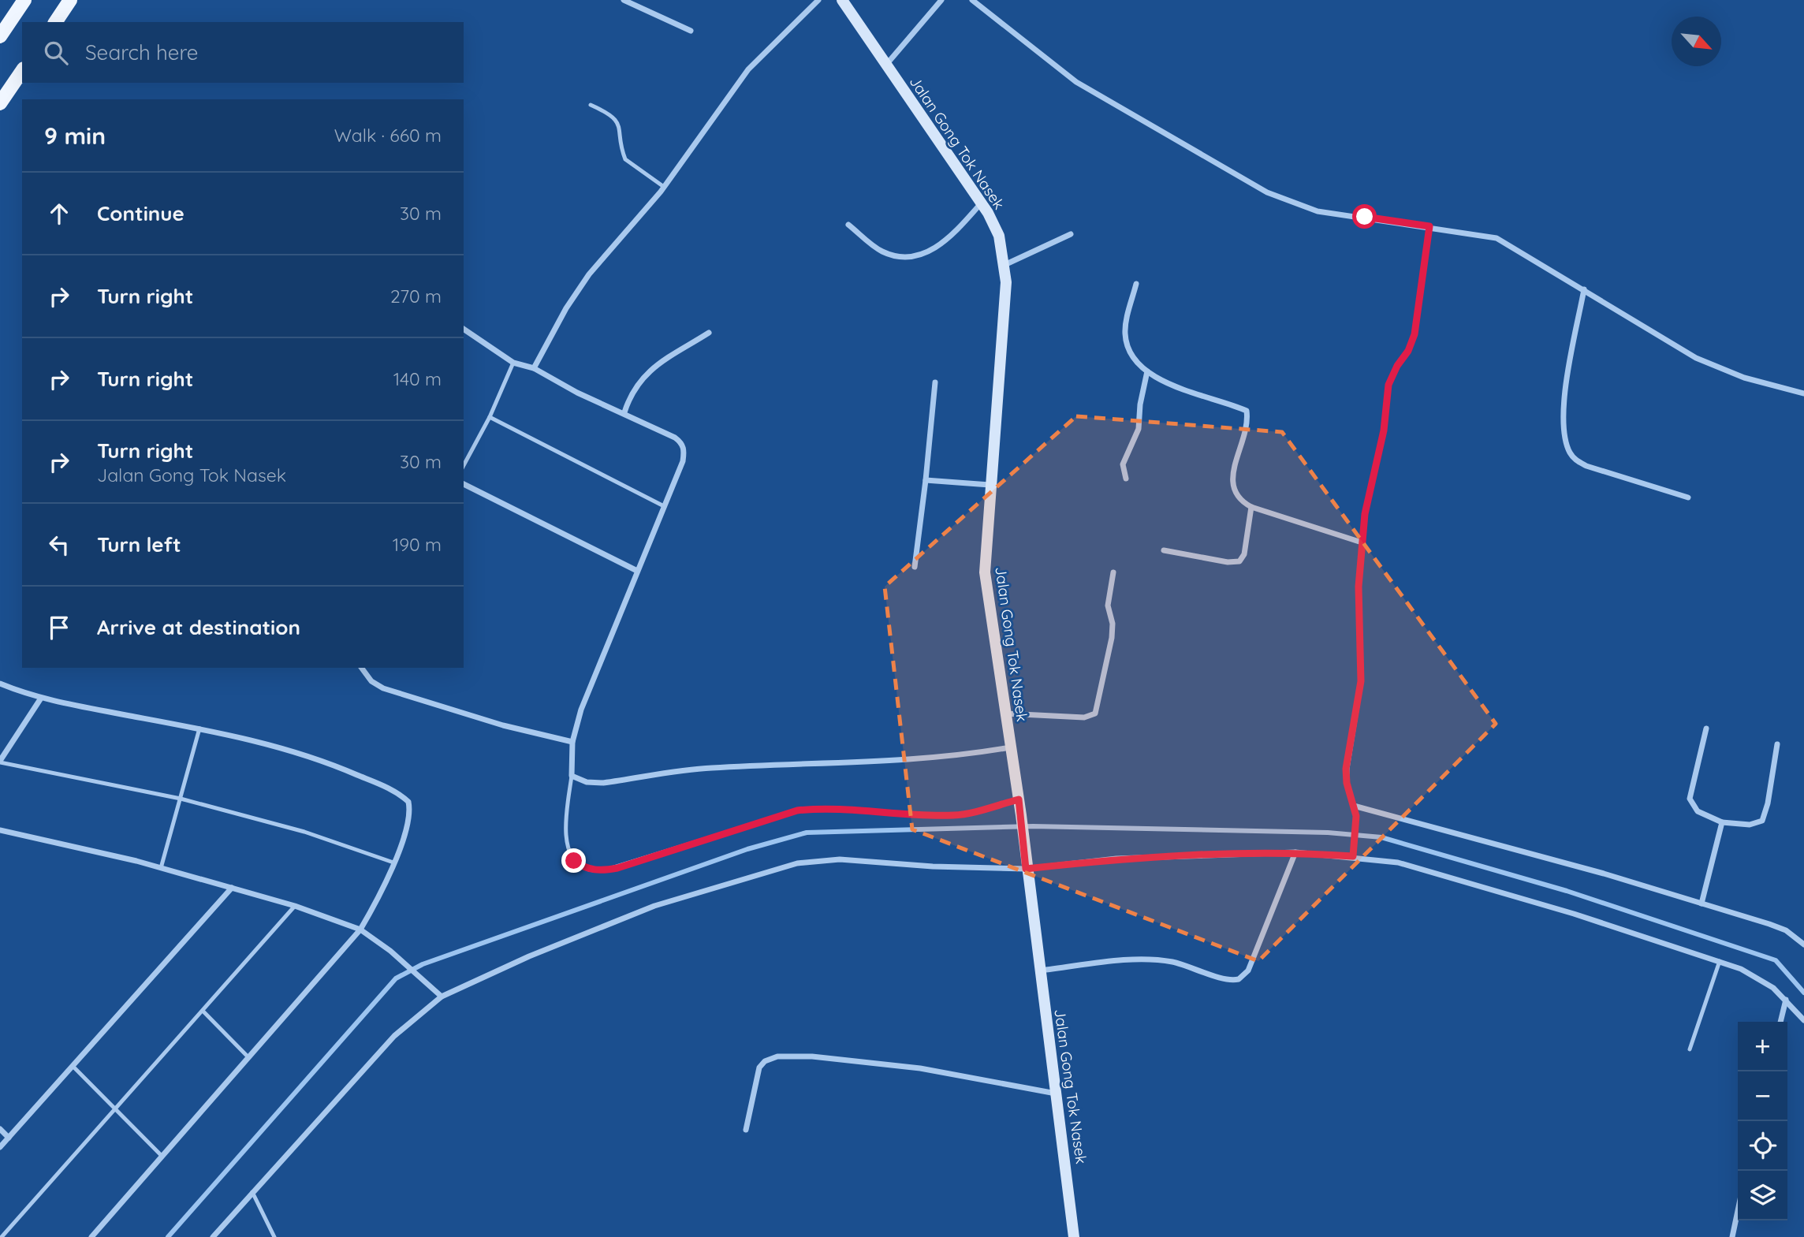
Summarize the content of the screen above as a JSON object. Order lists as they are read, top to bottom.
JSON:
{
  "streets": {
    "main road": ["Jalan Gong Tok Nasek"]
  },
  "north": "bottom right",
  "page": {
    "search": "Search here",
    "heading": ["9 min", "Walk · 660 m"],
    "list": [
      ["Continue", "30 m"],
      ["Turn right", "270 m"],
      ["Turn right", "140 m"],
      ["Turn right", "Jalan Gong Tok Nasek", "30 m"],
      ["Turn left", "190 m"],
      "Arrive at destination"
    ],
    "map_buttons": ["+", "−"]
  }
}
